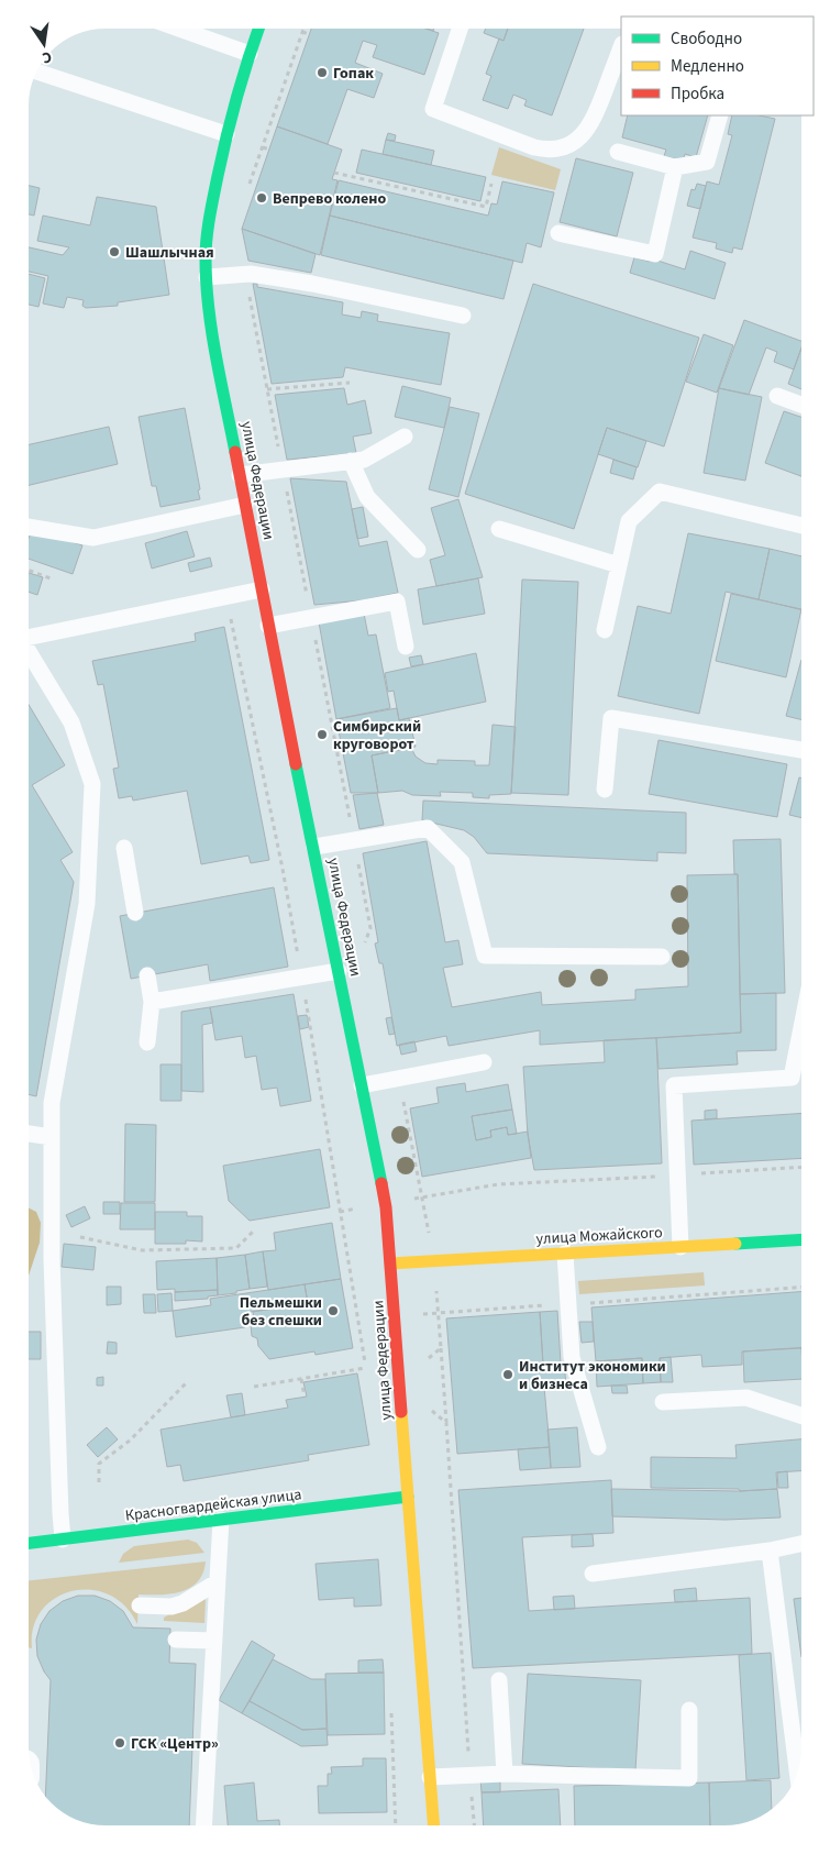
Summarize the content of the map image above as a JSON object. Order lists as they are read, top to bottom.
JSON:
{
  "streets": {
    "street": ["улица Федерации", "улица Можайского", "Красногвардейская улица"]
  },
  "crossings": [
    ["улица Федерации", "улица Можайского"],
    ["улица Федерации", "Красногвардейская улица"]
  ],
  "places": [
    "Гопак",
    "Вепрево колено",
    "Шашлычная",
    "Симбирский круговорот",
    "Пельмешки без спешки",
    "Институт экономики и бизнеса",
    "ГСК «Центр»"
  ],
  "legend": ["Свободно", "Медленно", "Пробка"],
  "north": "bottom"
}
